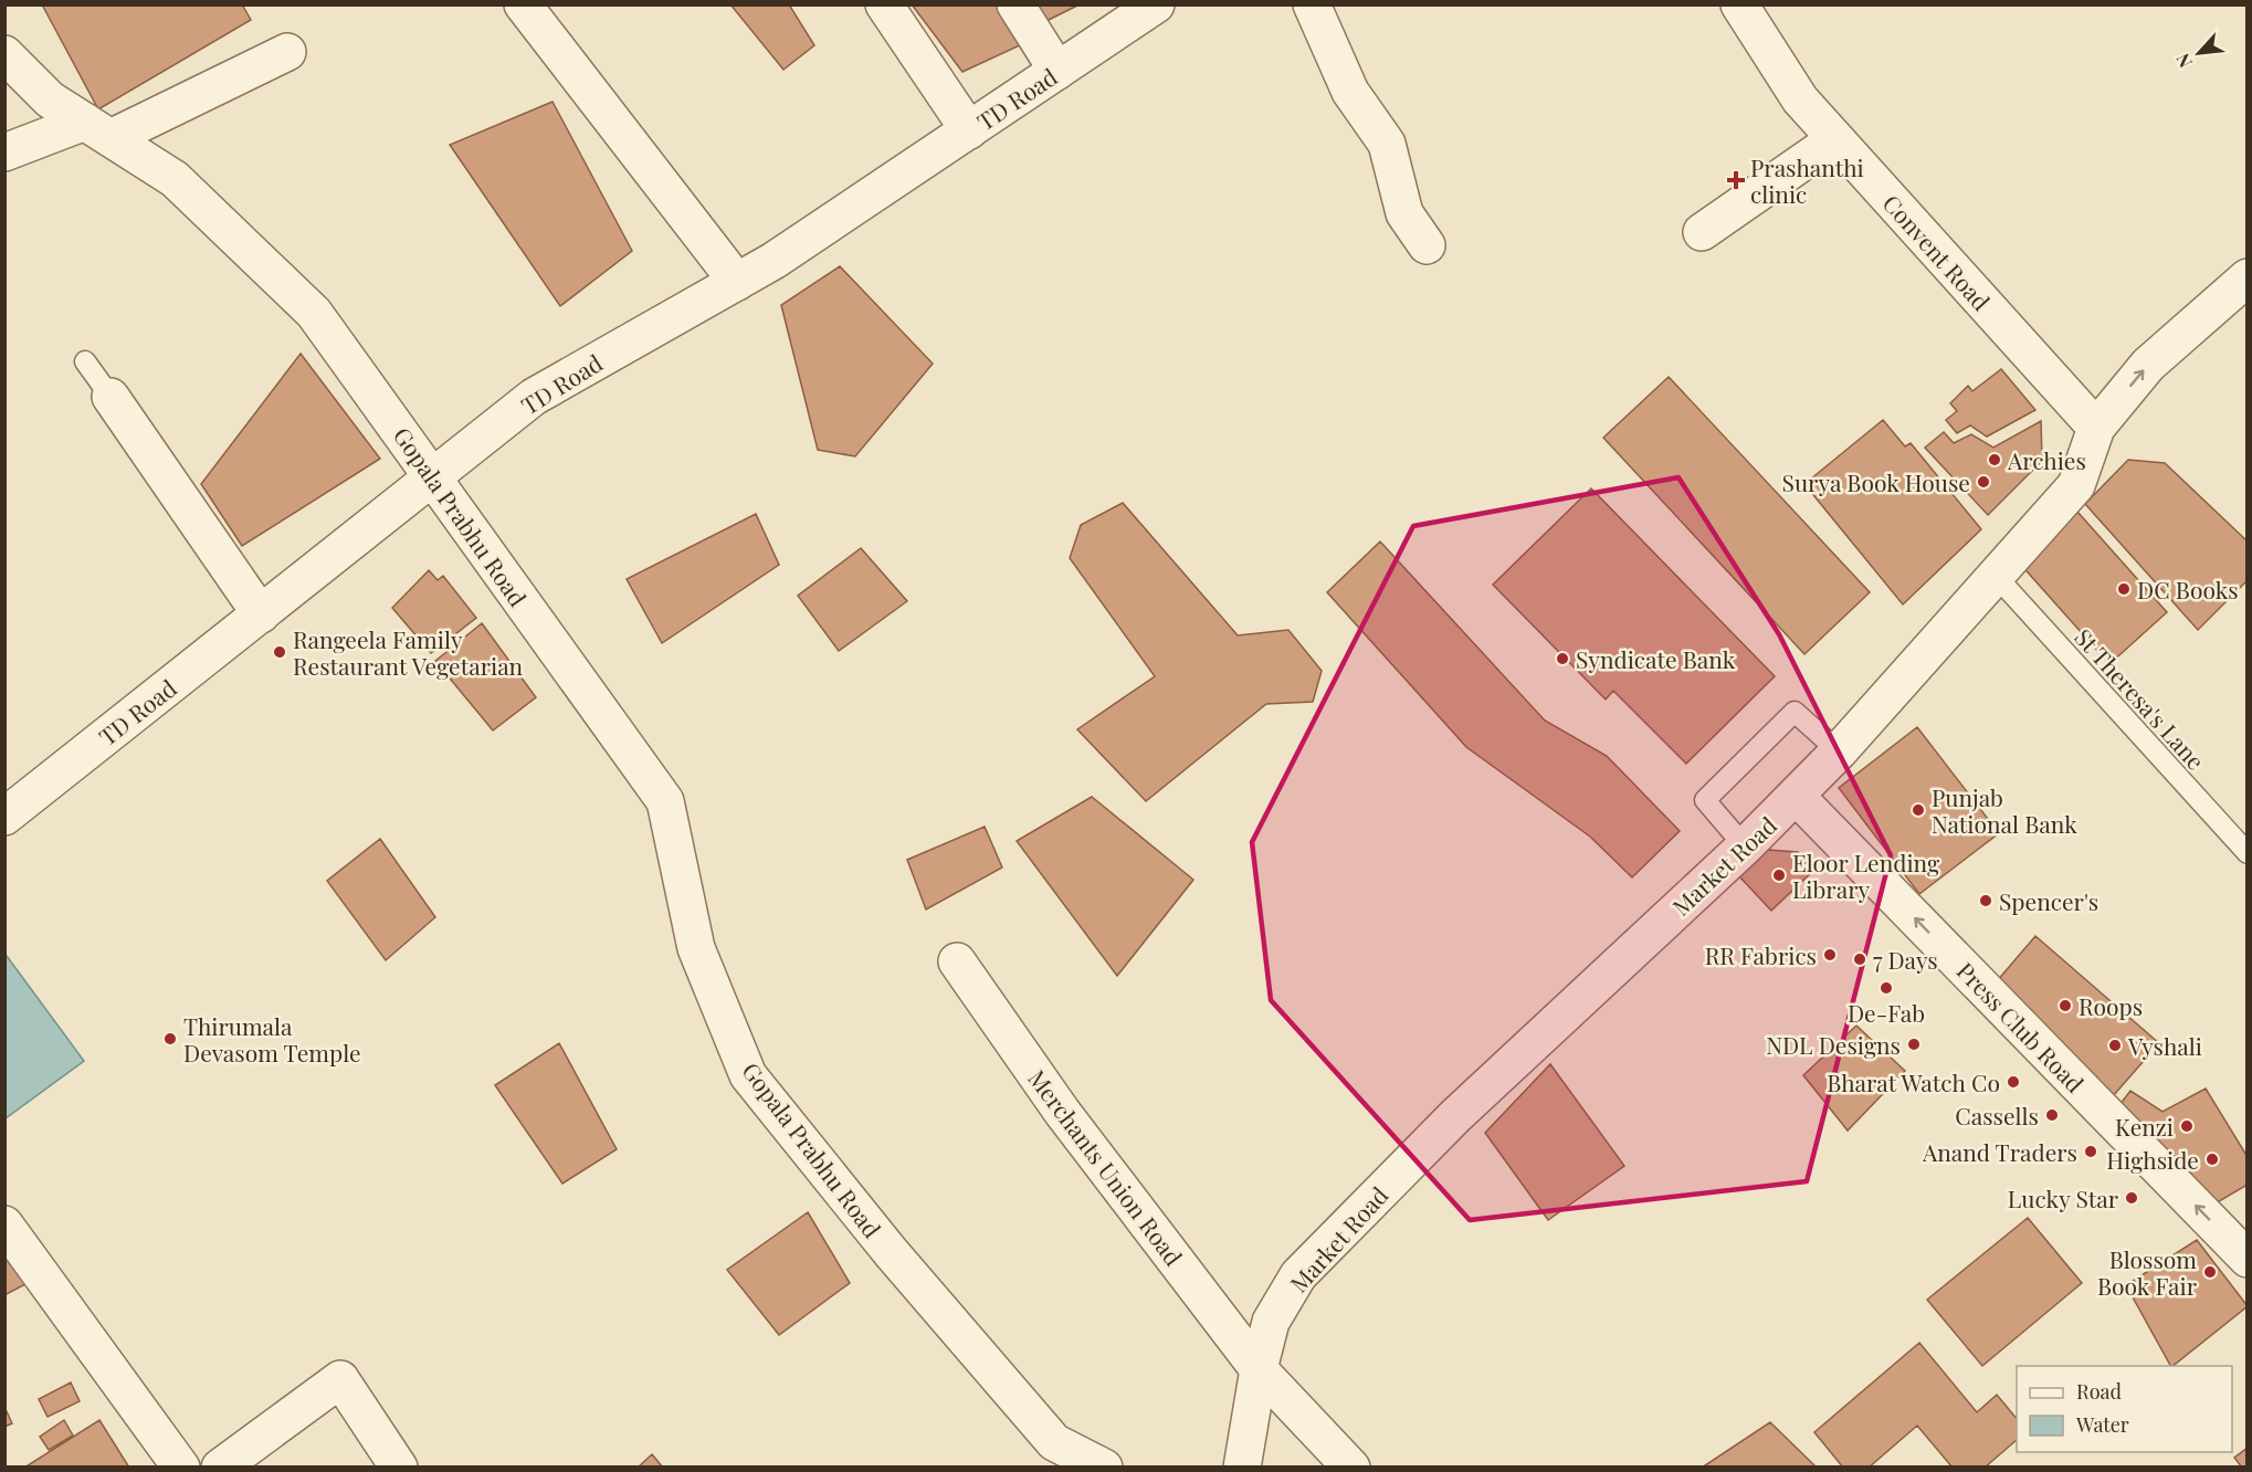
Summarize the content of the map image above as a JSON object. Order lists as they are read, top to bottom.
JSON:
{
  "streets": {
    "street": [
      "TD Road",
      "Convent Road",
      "Gopala Prabhu Road",
      "Market Road",
      "Press Club Road",
      "Merchants Union Road"
    ],
    "lane": ["St Theresa's Lane"]
  },
  "crossings": [
    ["TD Road", "Gopala Prabhu Road"],
    ["Convent Road", "Market Road"],
    ["St Theresa's Lane", "Market Road"],
    ["Market Road", "Press Club Road"],
    ["Market Road", "Merchants Union Road"]
  ],
  "one_way": ["Press Club Road"],
  "places": {
    "health": ["Prashanthi clinic"],
    "other": [
      "Archies",
      "Surya Book House",
      "DC Books",
      "Rangeela Family Restaurant Vegetarian",
      "Syndicate Bank",
      "Punjab National Bank",
      "Eloor Lending Library",
      "Spencer's",
      "RR Fabrics",
      "7 Days",
      "De-Fab",
      "Roops",
      "Thirumala Devasom Temple",
      "NDL Designs",
      "Vyshali",
      "Bharat Watch Co",
      "Cassells",
      "Kenzi",
      "Anand Traders",
      "Highside",
      "Lucky Star",
      "Blossom Book Fair"
    ]
  },
  "legend": ["Road", "Water"],
  "north": "bottom left"
}
